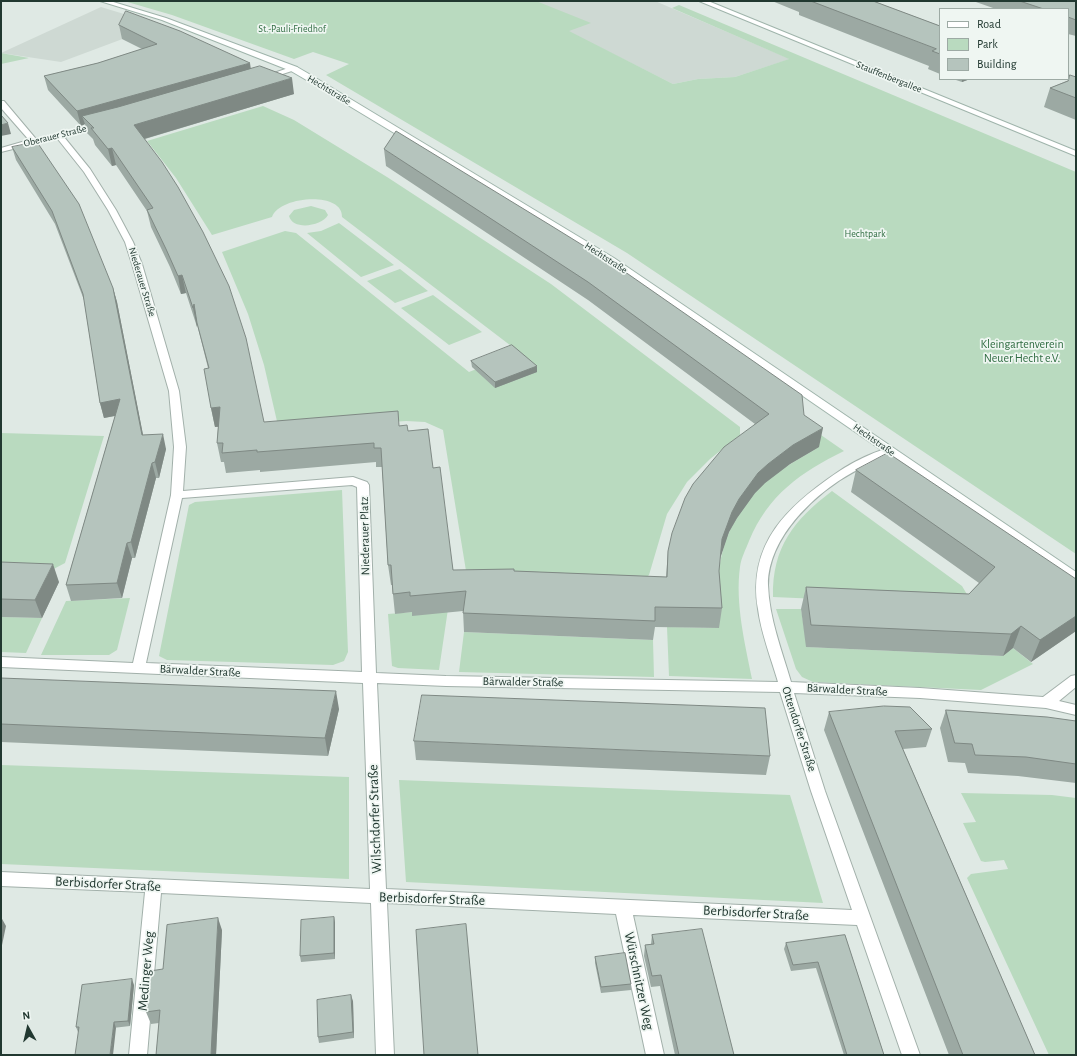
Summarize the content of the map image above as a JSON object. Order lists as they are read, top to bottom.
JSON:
{
  "streets": {
    "street": [
      "Stauffenbergallee",
      "Hechtstraße",
      "Oberauer Straße",
      "Niederauer Straße",
      "Niederauer Platz",
      "Bärwalder Straße",
      "Ottendorfer Straße",
      "Wilschdorfer Straße",
      "Berbisdorfer Straße",
      "Medinger Weg",
      "Würschnitzer Weg"
    ]
  },
  "crossings": [
    ["Hechtstraße", "Ottendorfer Straße"],
    ["Oberauer Straße", "Niederauer Straße"],
    ["Niederauer Straße", "Niederauer Platz"],
    ["Niederauer Platz", "Bärwalder Straße"],
    ["Niederauer Platz", "Wilschdorfer Straße"],
    ["Bärwalder Straße", "Ottendorfer Straße"],
    ["Bärwalder Straße", "Wilschdorfer Straße"],
    ["Ottendorfer Straße", "Berbisdorfer Straße"],
    ["Wilschdorfer Straße", "Berbisdorfer Straße"],
    ["Berbisdorfer Straße", "Medinger Weg"],
    ["Berbisdorfer Straße", "Würschnitzer Weg"]
  ],
  "parks": ["St.-Pauli-Friedhof", "Hechtpark", "Kleingartenverein Neuer Hecht e.V."],
  "legend": ["Road", "Park", "Building"],
  "north": "top"
}
